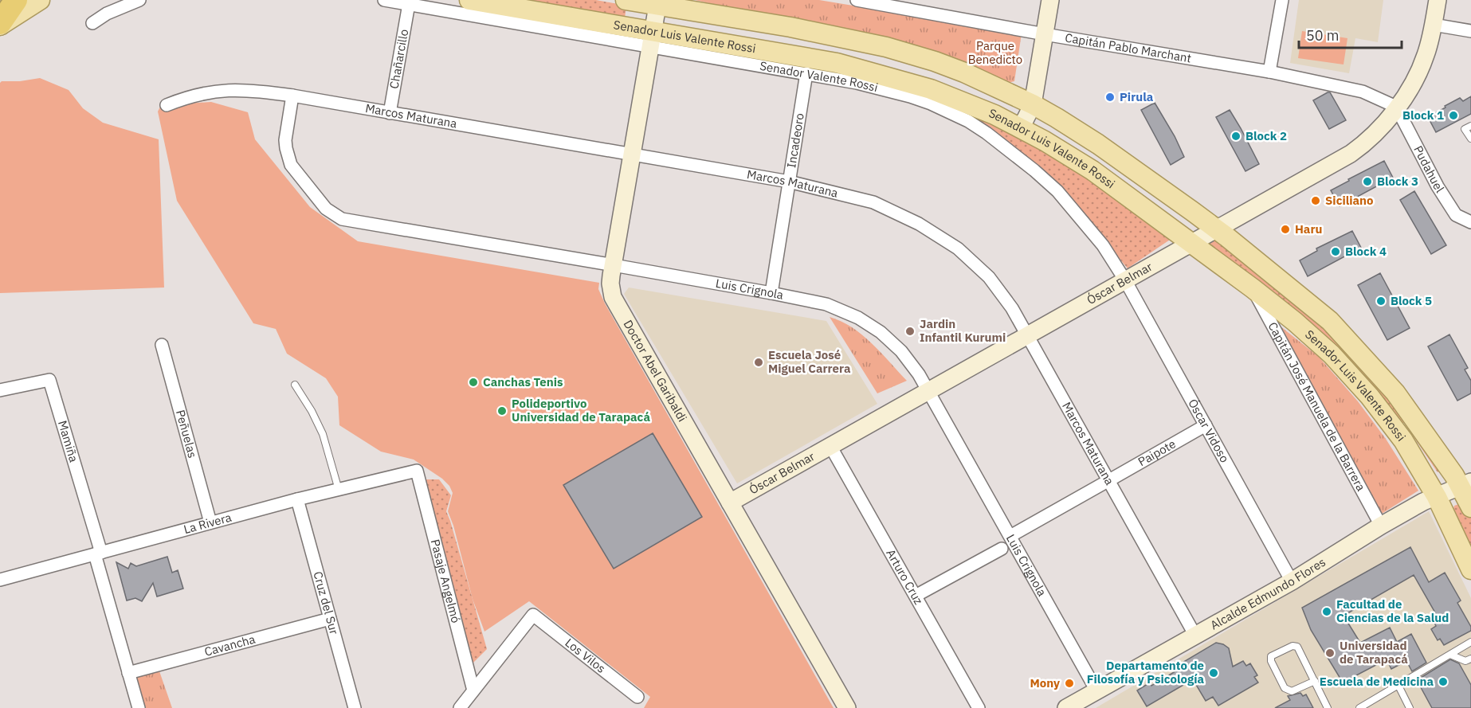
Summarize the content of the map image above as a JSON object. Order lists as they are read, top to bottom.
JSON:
{
  "streets": {
    "main road": ["Senador Luis Valente Rossi"],
    "street": [
      "Capitán Pablo Marchant",
      "Chañarcillo",
      "Senador Valente Rossi",
      "Marcos Maturana",
      "Incadeoro",
      "Pudahuel",
      "Óscar Belmar",
      "Luis Crignola",
      "Doctor Abel Garibaldi",
      "Capitán José Manuela de la Barrera",
      "Óscar Vidoso",
      "Peñuelas",
      "Mamiña",
      "Paipote",
      "La Rivera",
      "Arturo Cruz",
      "Pasaje Angelmó",
      "Alcalde Edmundo Flores",
      "Cruz del Sur",
      "Cavancha",
      "Los Vilos"
    ]
  },
  "crossings": [
    ["Senador Luis Valente Rossi", "Senador Valente Rossi"],
    ["Senador Luis Valente Rossi", "Óscar Belmar"],
    ["Senador Luis Valente Rossi", "Doctor Abel Garibaldi"],
    ["Senador Luis Valente Rossi", "Capitán José Manuela de la Barrera"],
    ["Senador Luis Valente Rossi", "Alcalde Edmundo Flores"],
    ["Capitán Pablo Marchant", "Pudahuel"],
    ["Capitán Pablo Marchant", "Óscar Belmar"],
    ["Chañarcillo", "Senador Valente Rossi"],
    ["Chañarcillo", "Marcos Maturana"],
    ["Senador Valente Rossi", "Incadeoro"],
    ["Senador Valente Rossi", "Óscar Belmar"],
    ["Senador Valente Rossi", "Doctor Abel Garibaldi"],
    ["Senador Valente Rossi", "Óscar Vidoso"],
    ["Marcos Maturana", "Incadeoro"],
    ["Marcos Maturana", "Óscar Belmar"],
    ["Marcos Maturana", "Luis Crignola"],
    ["Marcos Maturana", "Doctor Abel Garibaldi"],
    ["Marcos Maturana", "Paipote"],
    ["Marcos Maturana", "Alcalde Edmundo Flores"],
    ["Incadeoro", "Luis Crignola"],
    ["Pudahuel", "Óscar Belmar"],
    ["Óscar Belmar", "Luis Crignola"],
    ["Óscar Belmar", "Doctor Abel Garibaldi"],
    ["Óscar Belmar", "Óscar Vidoso"],
    ["Óscar Belmar", "Arturo Cruz"],
    ["Luis Crignola", "Doctor Abel Garibaldi"],
    ["Luis Crignola", "Paipote"],
    ["Luis Crignola", "Alcalde Edmundo Flores"],
    ["Capitán José Manuela de la Barrera", "Alcalde Edmundo Flores"],
    ["Óscar Vidoso", "Paipote"],
    ["Óscar Vidoso", "Alcalde Edmundo Flores"],
    ["Peñuelas", "La Rivera"],
    ["Mamiña", "La Rivera"],
    ["Mamiña", "Cavancha"],
    ["La Rivera", "Pasaje Angelmó"],
    ["La Rivera", "Cruz del Sur"],
    ["Pasaje Angelmó", "Los Vilos"],
    ["Cruz del Sur", "Cavancha"]
  ],
  "parks": ["Parque Benedicto"],
  "places": [
    "Pirula",
    "Block 1",
    "Block 2",
    "Block 3",
    "Siciliano",
    "Haru",
    "Block 4",
    "Block 5",
    "Jardin Infantil Kurumi",
    "Escuela José Miguel Carrera",
    "Canchas Tenis",
    "Polideportivo Universidad de Tarapacá",
    "Facultad de Ciencias de la Salud",
    "Universidad de Tarapacá",
    "Departamento de Filosofía y Psicología",
    "Escuela de Medicina",
    "Mony"
  ],
  "scale_bar": "50 m"
}
